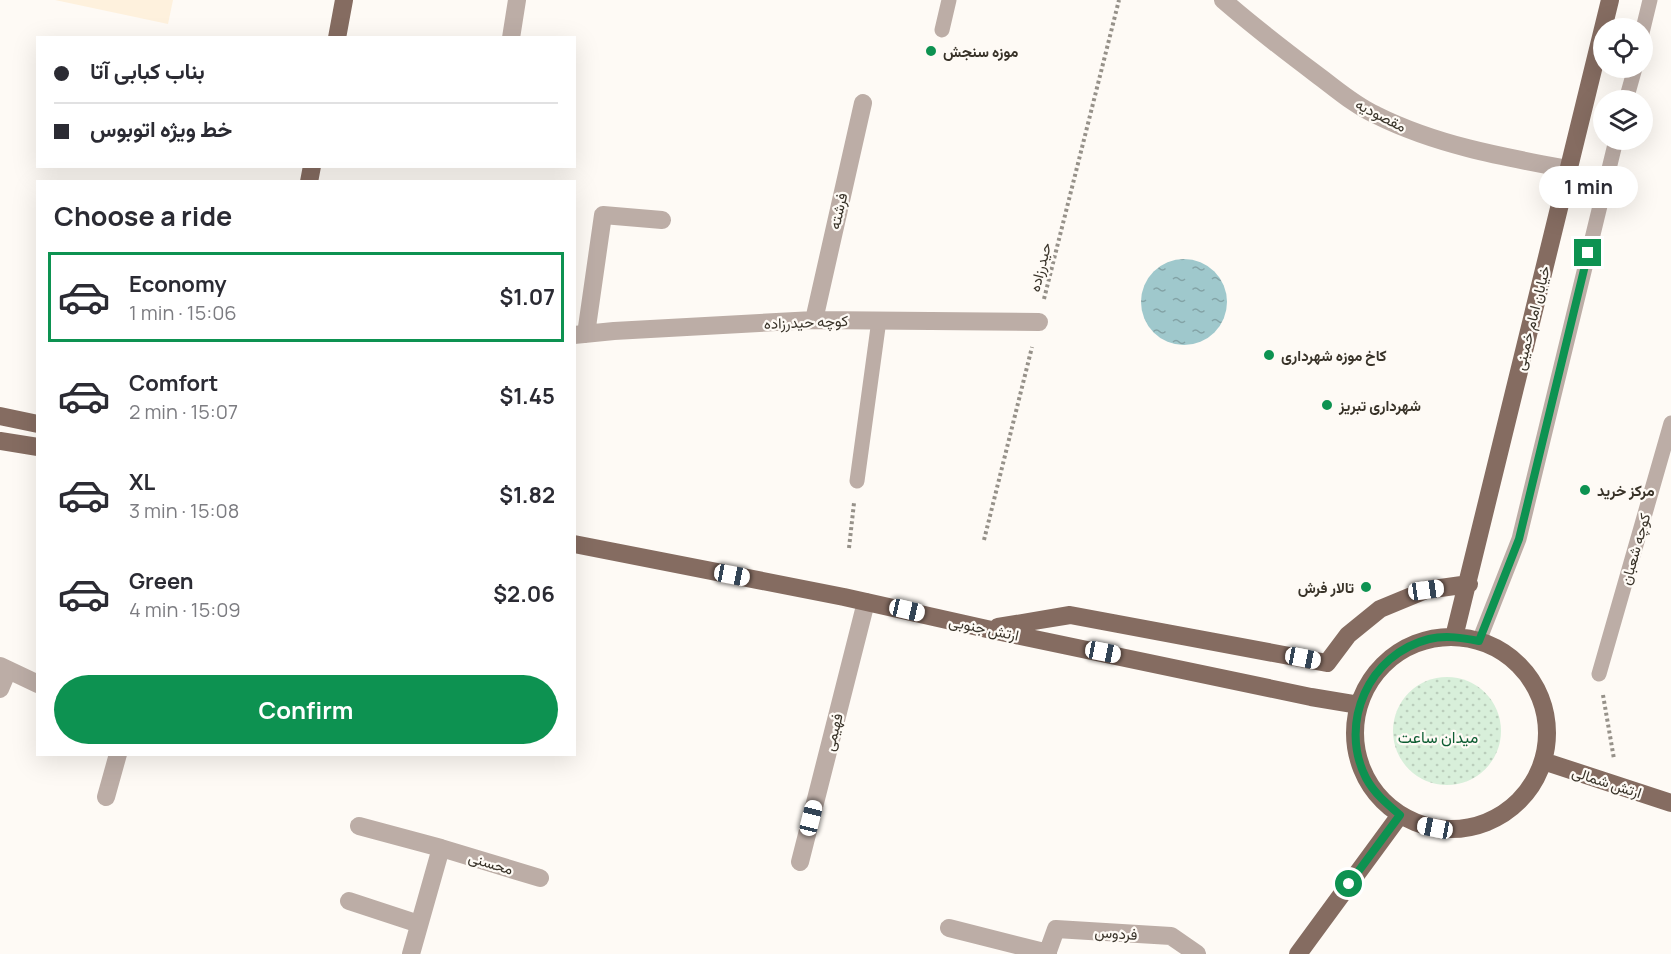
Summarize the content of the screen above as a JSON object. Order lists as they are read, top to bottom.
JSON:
{
  "streets": {
    "main road": ["خیابان امام خمینی", "ارتش جنوبی", "ارتش شمالی"],
    "street": [
      "مقصودیه",
      "فرشته",
      "کوچه حیدرزاده",
      "فهیمی",
      "محسنی",
      "فردوس"
    ],
    "lane": ["کوچه شعبان"],
    "path": ["حیدرزاده"]
  },
  "crossings": [
    ["مقصودیه", "خیابان امام خمینی"],
    ["فرشته", "کوچه حیدرزاده"],
    ["حیدرزاده", "کوچه حیدرزاده"],
    ["خیابان امام خمینی", "ارتش جنوبی"],
    ["خیابان امام خمینی", "ارتش شمالی"],
    ["ارتش جنوبی", "فهیمی"],
    ["ارتش جنوبی", "ارتش شمالی"]
  ],
  "districts": ["میدان ساعت"],
  "places": [
    "موزه سنجش",
    "کاخ موزه شهرداری",
    "شهرداری تبریز",
    "مرکز خرید",
    "تالار فرش"
  ],
  "page": {
    "banner": ["بناب کبابی آتا", "خط ویژه اتوبوس"],
    "bubble": "1 min",
    "heading": "Choose a ride",
    "list": [
      {
        "name": "Economy",
        "note": "1 min · 15:06",
        "value": "$1.07"
      },
      {
        "name": "Comfort",
        "note": "2 min · 15:07",
        "value": "$1.45"
      },
      {
        "name": "XL",
        "note": "3 min · 15:08",
        "value": "$1.82"
      },
      {
        "name": "Green",
        "note": "4 min · 15:09",
        "value": "$2.06"
      }
    ],
    "buttons": "Confirm"
  }
}
